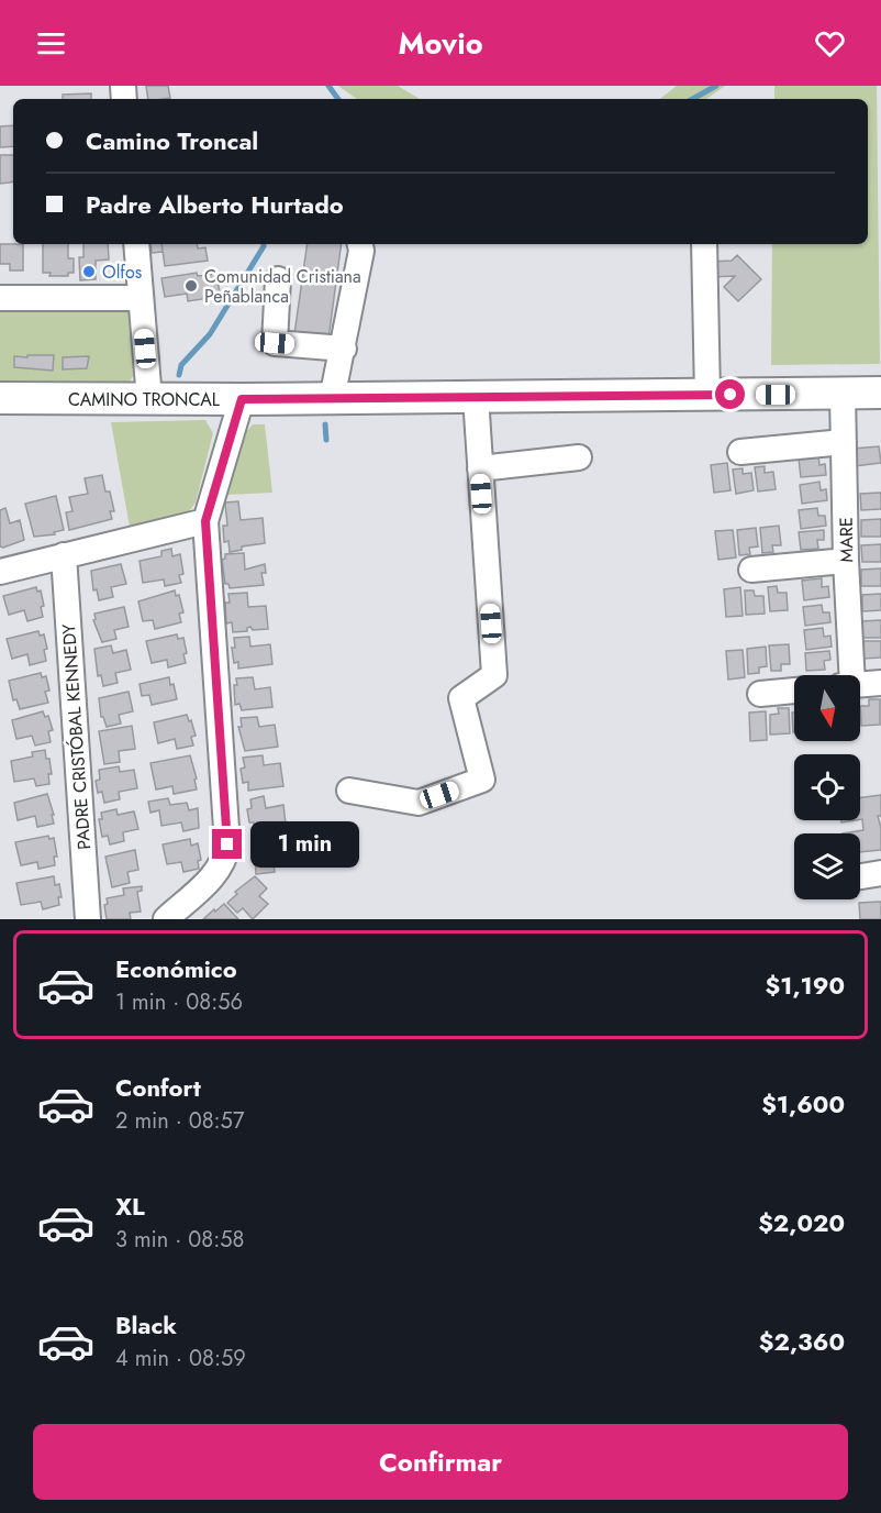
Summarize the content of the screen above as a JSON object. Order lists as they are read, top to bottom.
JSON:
{
  "streets": {
    "main road": ["CAMINO TRONCAL"],
    "street": ["MARE", "PADRE CRISTÓBAL KENNEDY"]
  },
  "crossings": [
    ["CAMINO TRONCAL", "MARE"]
  ],
  "places": ["Olfos", "Comunidad Cristiana Peñablanca"],
  "north": "bottom",
  "page": {
    "header": "Movio",
    "banner": ["Camino Troncal", "Padre Alberto Hurtado"],
    "bubble": "1 min",
    "list": [
      {
        "name": "Económico",
        "note": "1 min · 08:56",
        "value": "$1,190"
      },
      {
        "name": "Confort",
        "note": "2 min · 08:57",
        "value": "$1,600"
      },
      {
        "name": "XL",
        "note": "3 min · 08:58",
        "value": "$2,020"
      },
      {
        "name": "Black",
        "note": "4 min · 08:59",
        "value": "$2,360"
      }
    ],
    "buttons": "Confirmar"
  }
}
